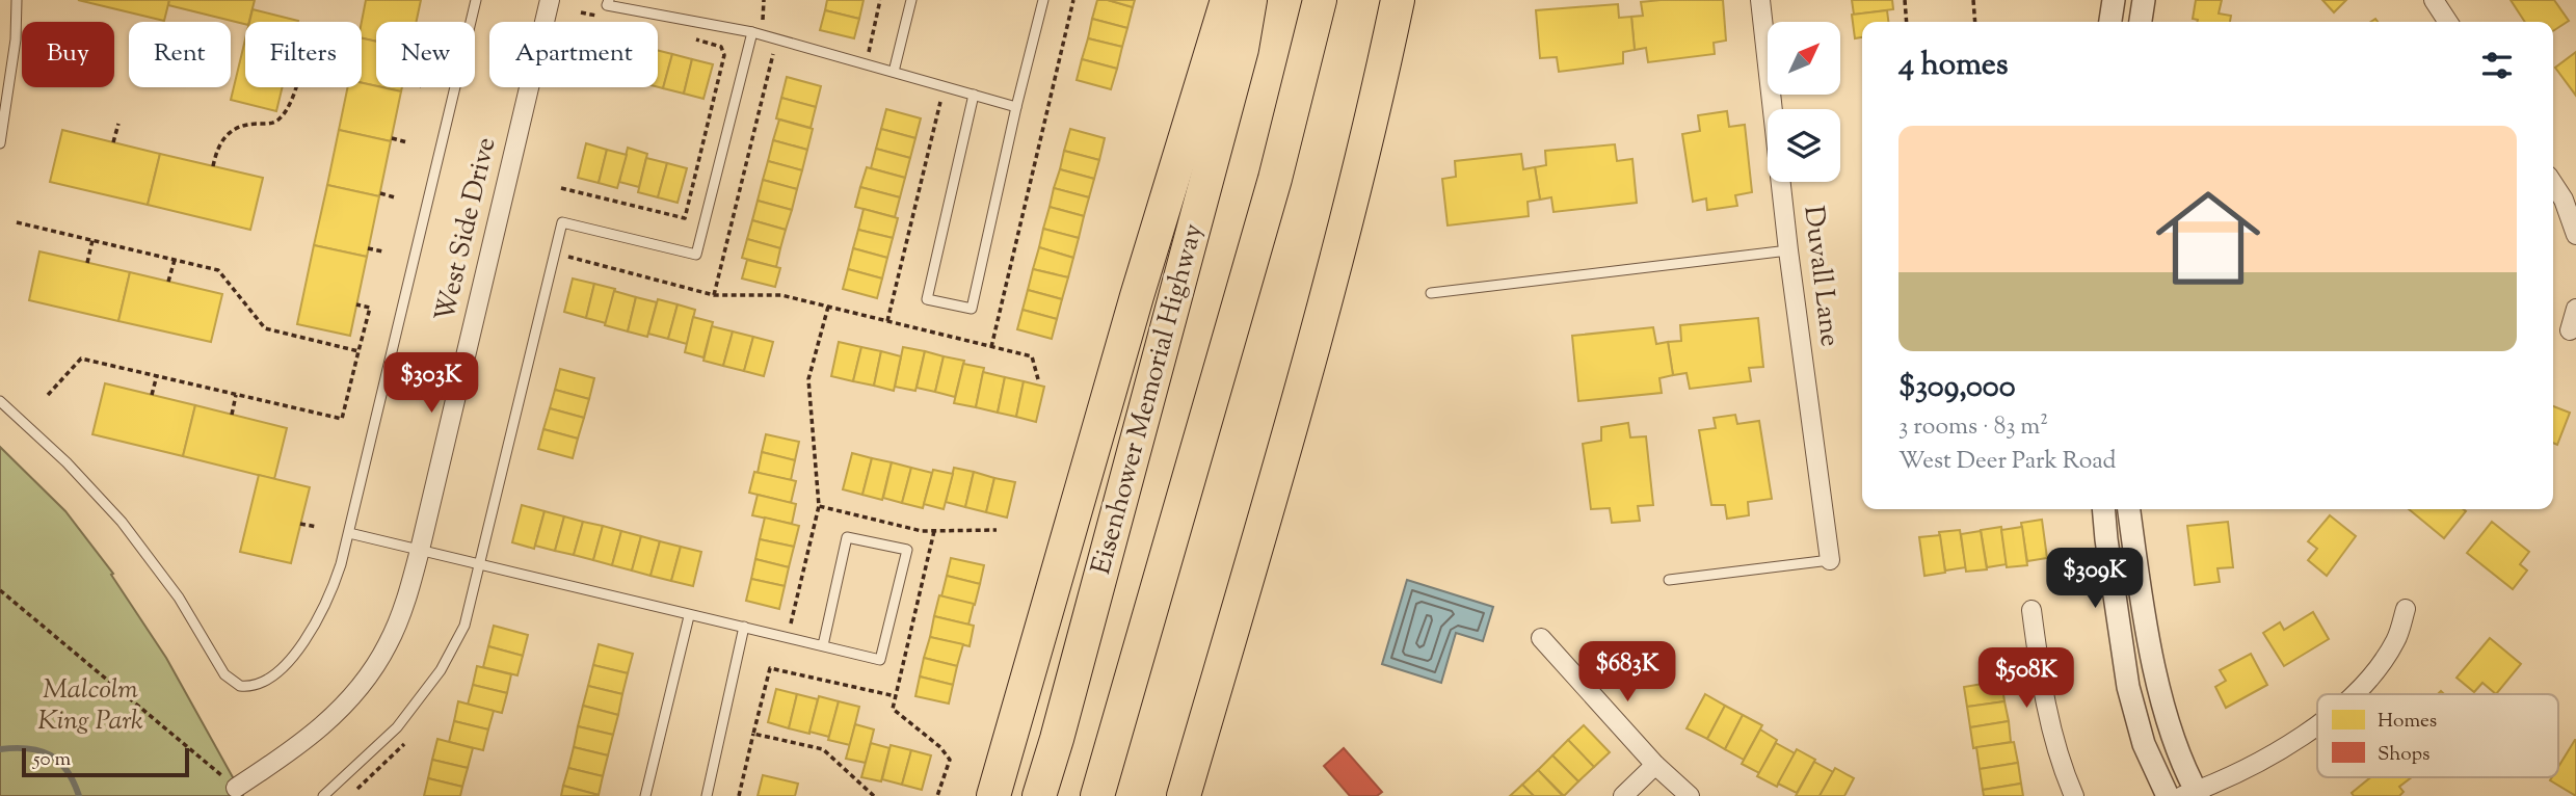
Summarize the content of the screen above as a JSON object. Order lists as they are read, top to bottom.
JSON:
{
  "streets": {
    "highway": ["Eisenhower Memorial Highway"],
    "street": ["West Side Drive", "Duvall Lane"]
  },
  "parks": ["Malcolm King Park"],
  "legend": ["Homes", "Shops"],
  "scale_bar": "50 m",
  "north": "top right",
  "page": {
    "chip": [
      "Buy",
      "Rent",
      "Filters",
      "New",
      "Apartment"
    ],
    "heading": "4 homes",
    "list": [
      {
        "name": "$309,000",
        "note": "3 rooms · 83 m² · West Deer Park Road"
      }
    ],
    "price": [
      "$303K",
      "$309K",
      "$683K",
      "$508K"
    ],
    "scale": "50 m"
  }
}
